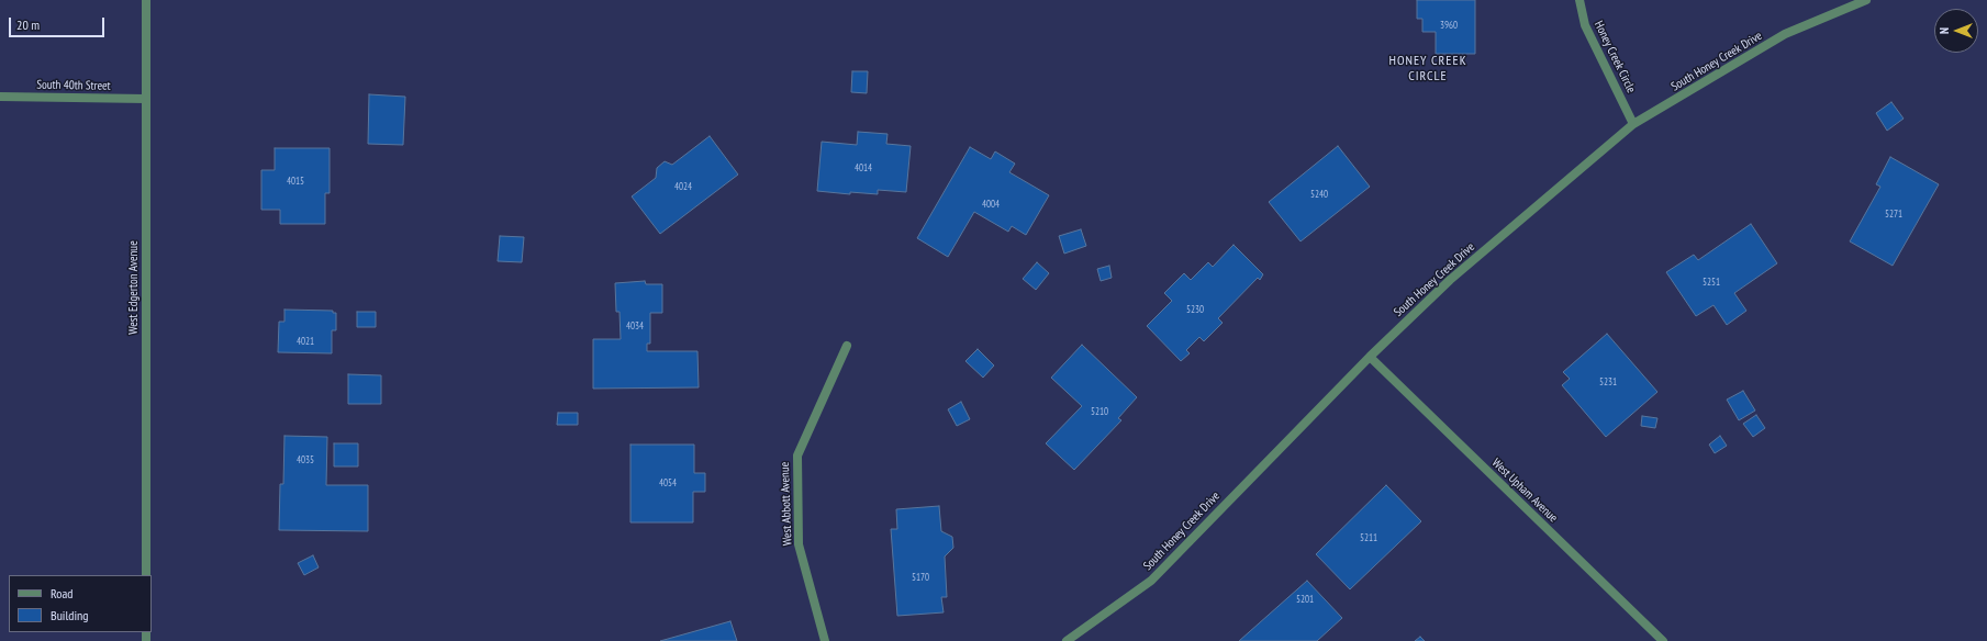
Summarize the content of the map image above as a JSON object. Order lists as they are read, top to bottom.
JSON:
{
  "streets": {
    "street": [
      "Honey Creek Circle",
      "South Honey Creek Drive",
      "South 40th Street",
      "West Edgerton Avenue",
      "West Upham Avenue",
      "West Abbott Avenue"
    ]
  },
  "crossings": [
    ["Honey Creek Circle", "South Honey Creek Drive"],
    ["South Honey Creek Drive", "West Upham Avenue"],
    ["South 40th Street", "West Edgerton Avenue"]
  ],
  "districts": ["HONEY CREEK CIRCLE"],
  "house_numbers": [
    "3960",
    "4014",
    "4015",
    "4024",
    "5240",
    "4004",
    "5271",
    "5251",
    "5230",
    "4034",
    "4021",
    "5231",
    "5210",
    "4035",
    "4054",
    "5211",
    "5170",
    "5201"
  ],
  "legend": ["Road", "Building"],
  "scale_bar": "20 m",
  "north": "left"
}
